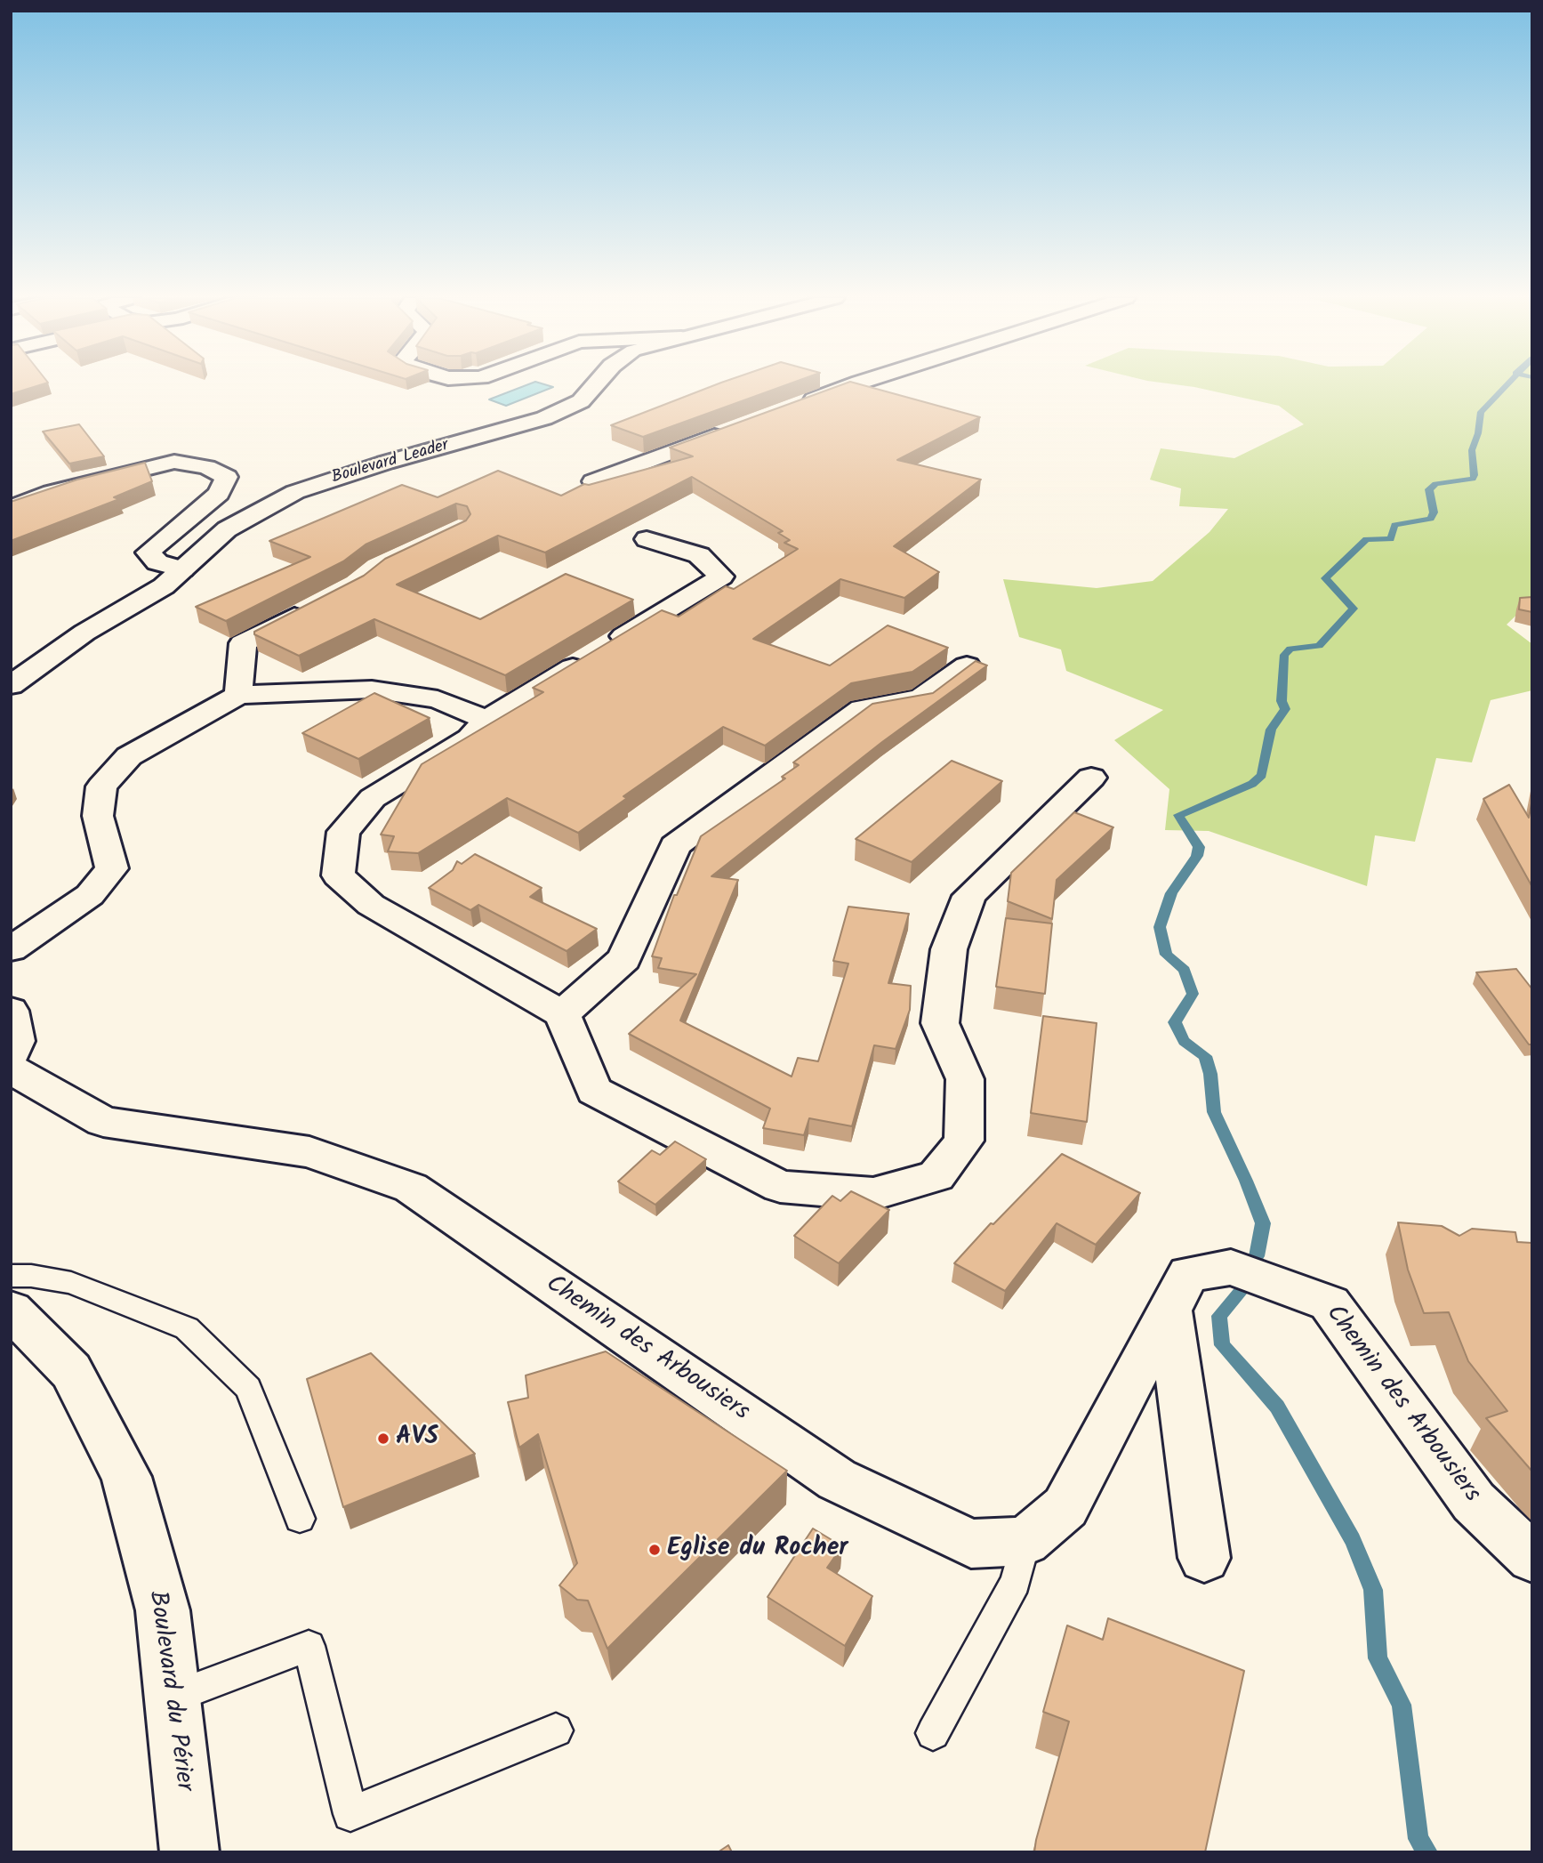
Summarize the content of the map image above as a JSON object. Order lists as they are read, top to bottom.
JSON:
{
  "streets": {
    "street": ["Boulevard Leader", "Chemin des Arbousiers", "Boulevard du Périer"]
  },
  "places": ["AVS", "Eglise du Rocher"]
}
